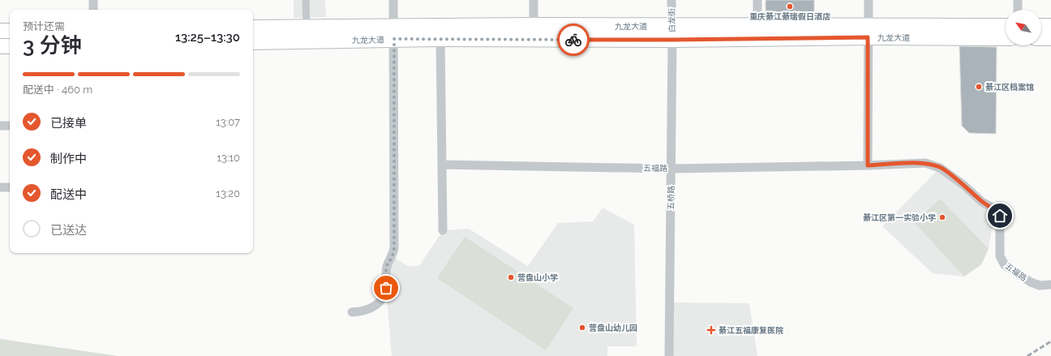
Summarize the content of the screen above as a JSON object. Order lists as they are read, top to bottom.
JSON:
{
  "streets": {
    "main road": ["九龙大道"],
    "street": ["白龙街", "五福路", "五桥路"]
  },
  "crossings": [
    ["白龙街", "九龙大道"],
    ["白龙街", "五桥路"],
    ["九龙大道", "五桥路"],
    ["五福路", "五桥路"]
  ],
  "places": {
    "other": [
      "重庆綦江綦瑞假日酒店",
      "綦江区档案馆",
      "綦江区第一实验小学",
      "营盘山小学",
      "营盘山幼儿园"
    ],
    "health": ["綦江五福康复医院"]
  },
  "north": "top left",
  "page": {
    "heading": ["3 分钟", "预计还需", "13:25–13:30"],
    "bar": "配送中 · 460 m",
    "list": [
      ["已接单", "13:07"],
      ["制作中", "13:10"],
      ["配送中", "13:20"],
      "已送达"
    ]
  }
}
